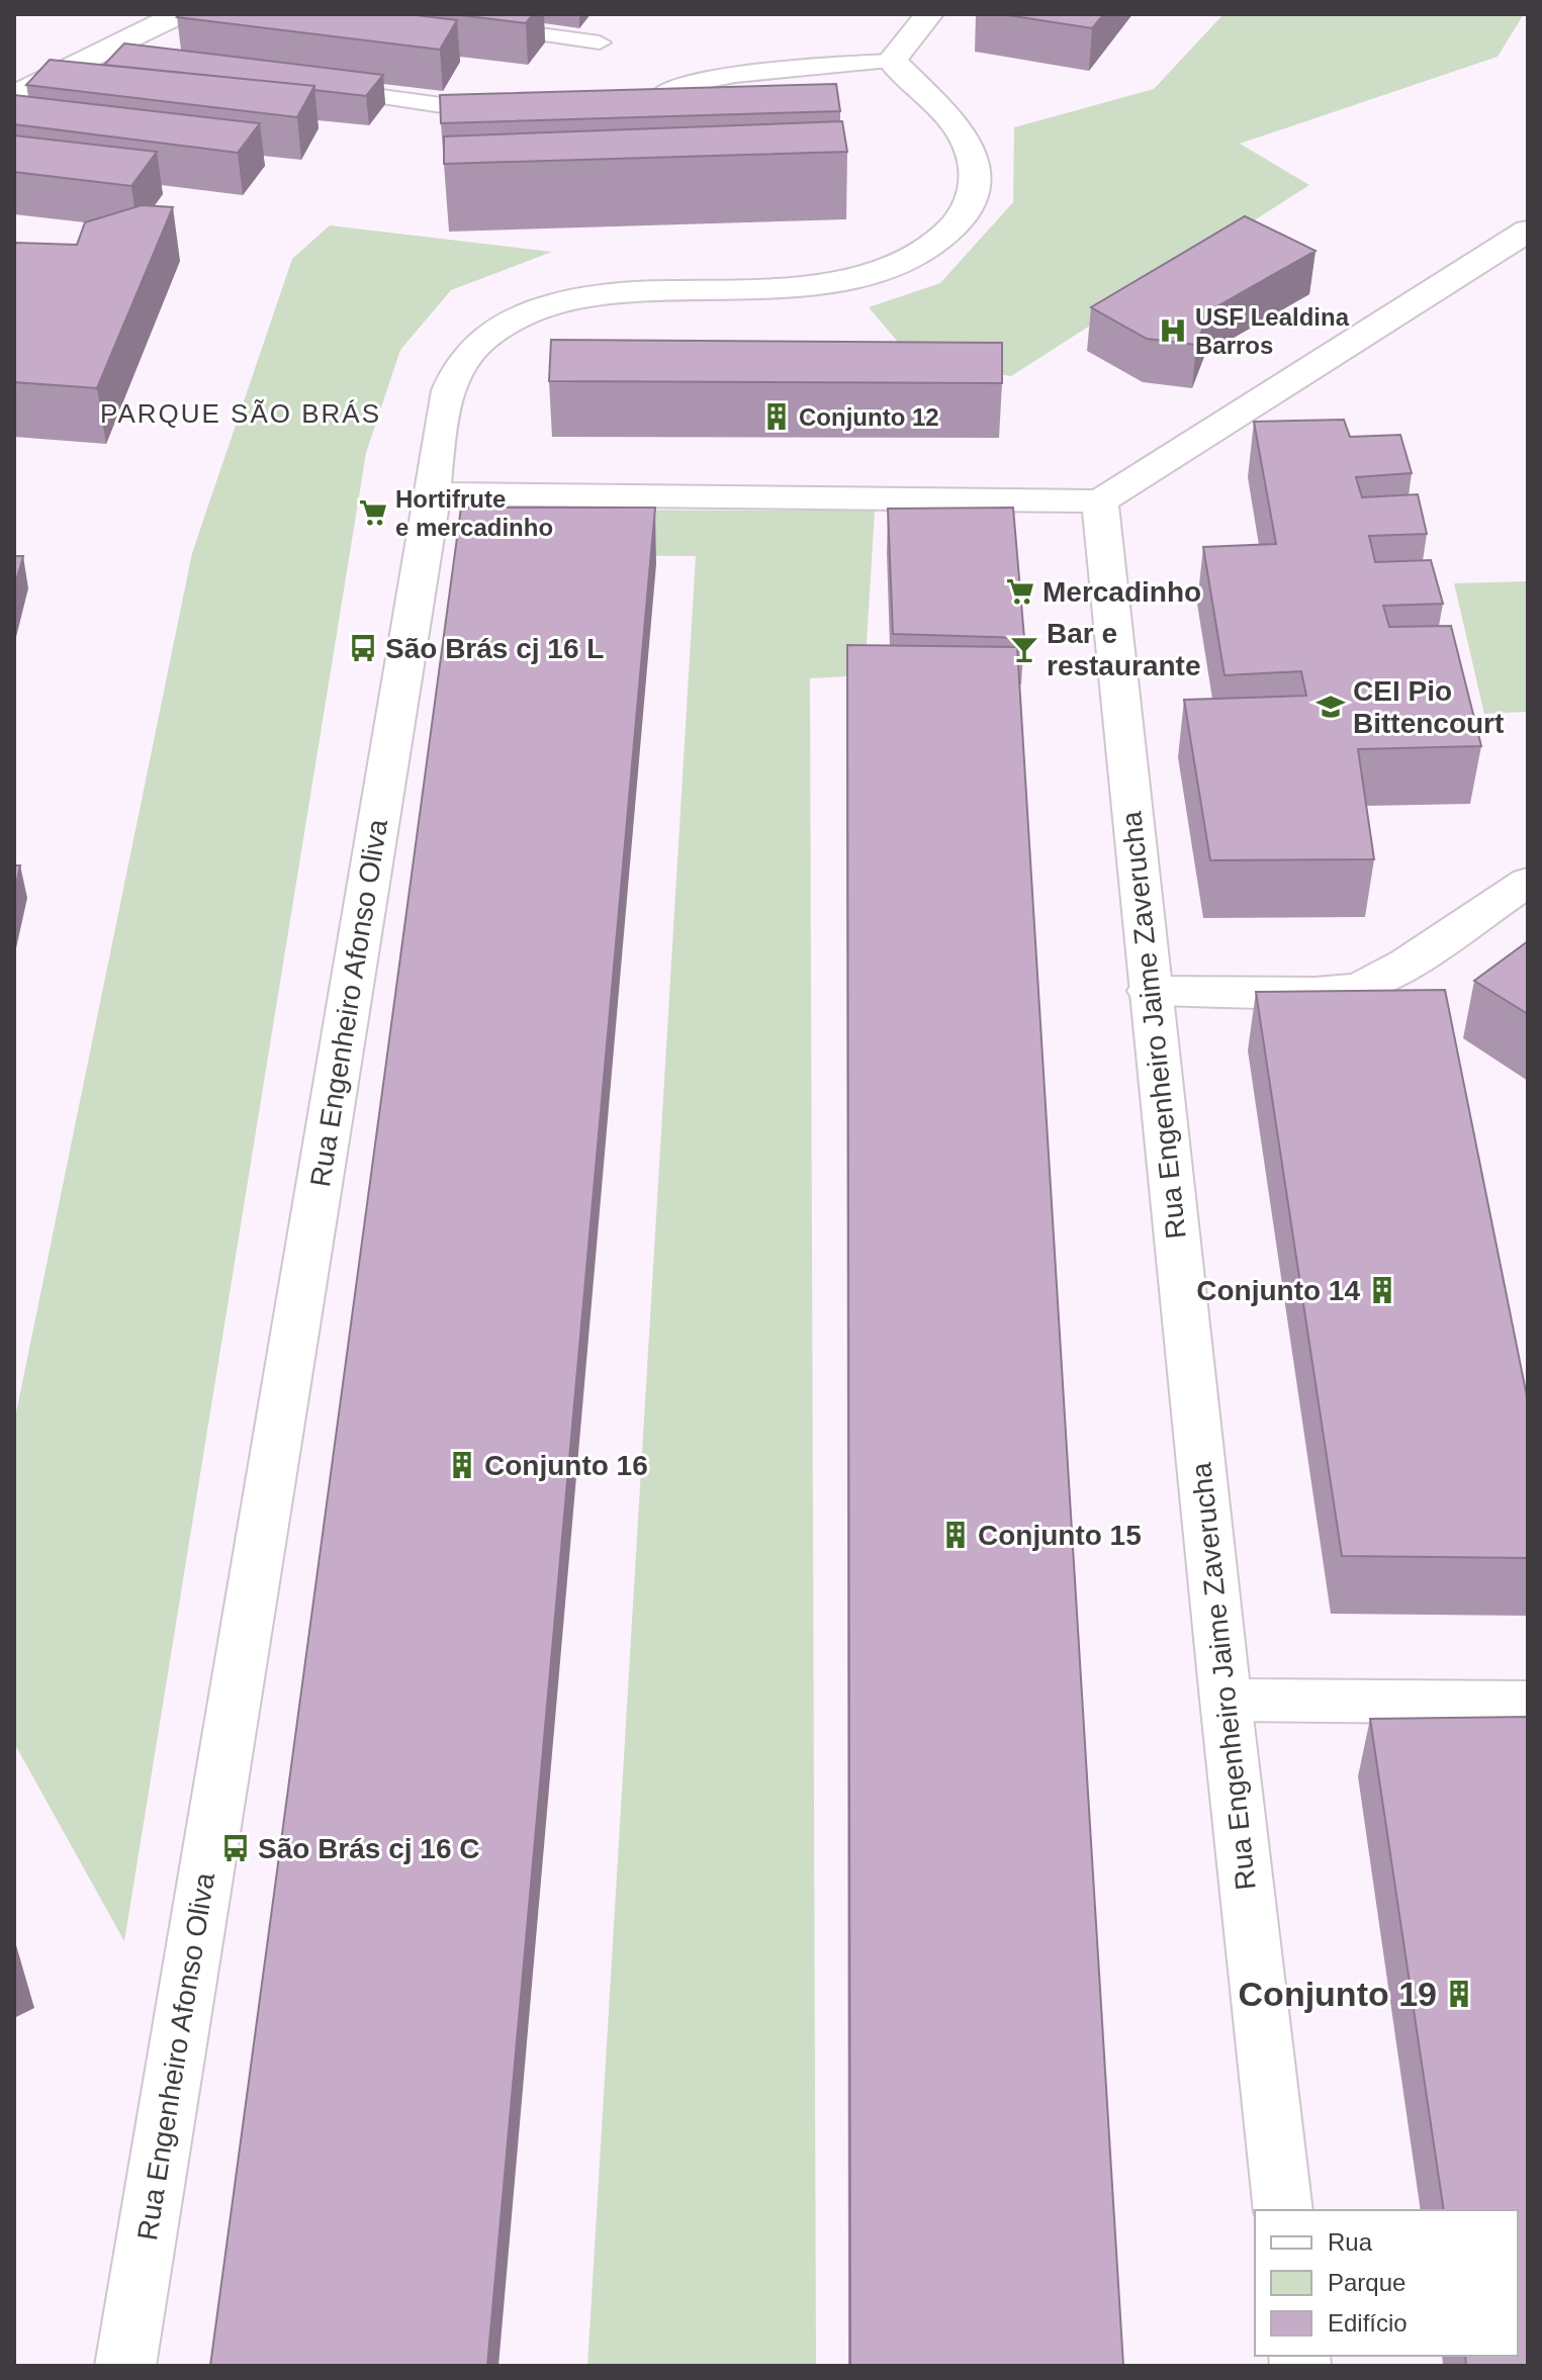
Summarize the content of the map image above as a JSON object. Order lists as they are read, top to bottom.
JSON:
{
  "streets": {
    "street": ["Rua Engenheiro Afonso Oliva", "Rua Engenheiro Jaime Zaverucha"]
  },
  "districts": ["PARQUE SÃO BRÁS"],
  "places": {
    "hospital": ["USF Lealdina Barros"],
    "building": [
      "Conjunto 12",
      "Conjunto 14",
      "Conjunto 16",
      "Conjunto 15",
      "Conjunto 19"
    ],
    "supermarket": ["Hortifrute e mercadinho", "Mercadinho"],
    "bus stop": ["São Brás cj 16 L", "São Brás cj 16 C"],
    "bar": ["Bar e restaurante"],
    "school or university": ["CEI Pio Bittencourt"]
  },
  "legend": ["Rua", "Parque", "Edifício"]
}
